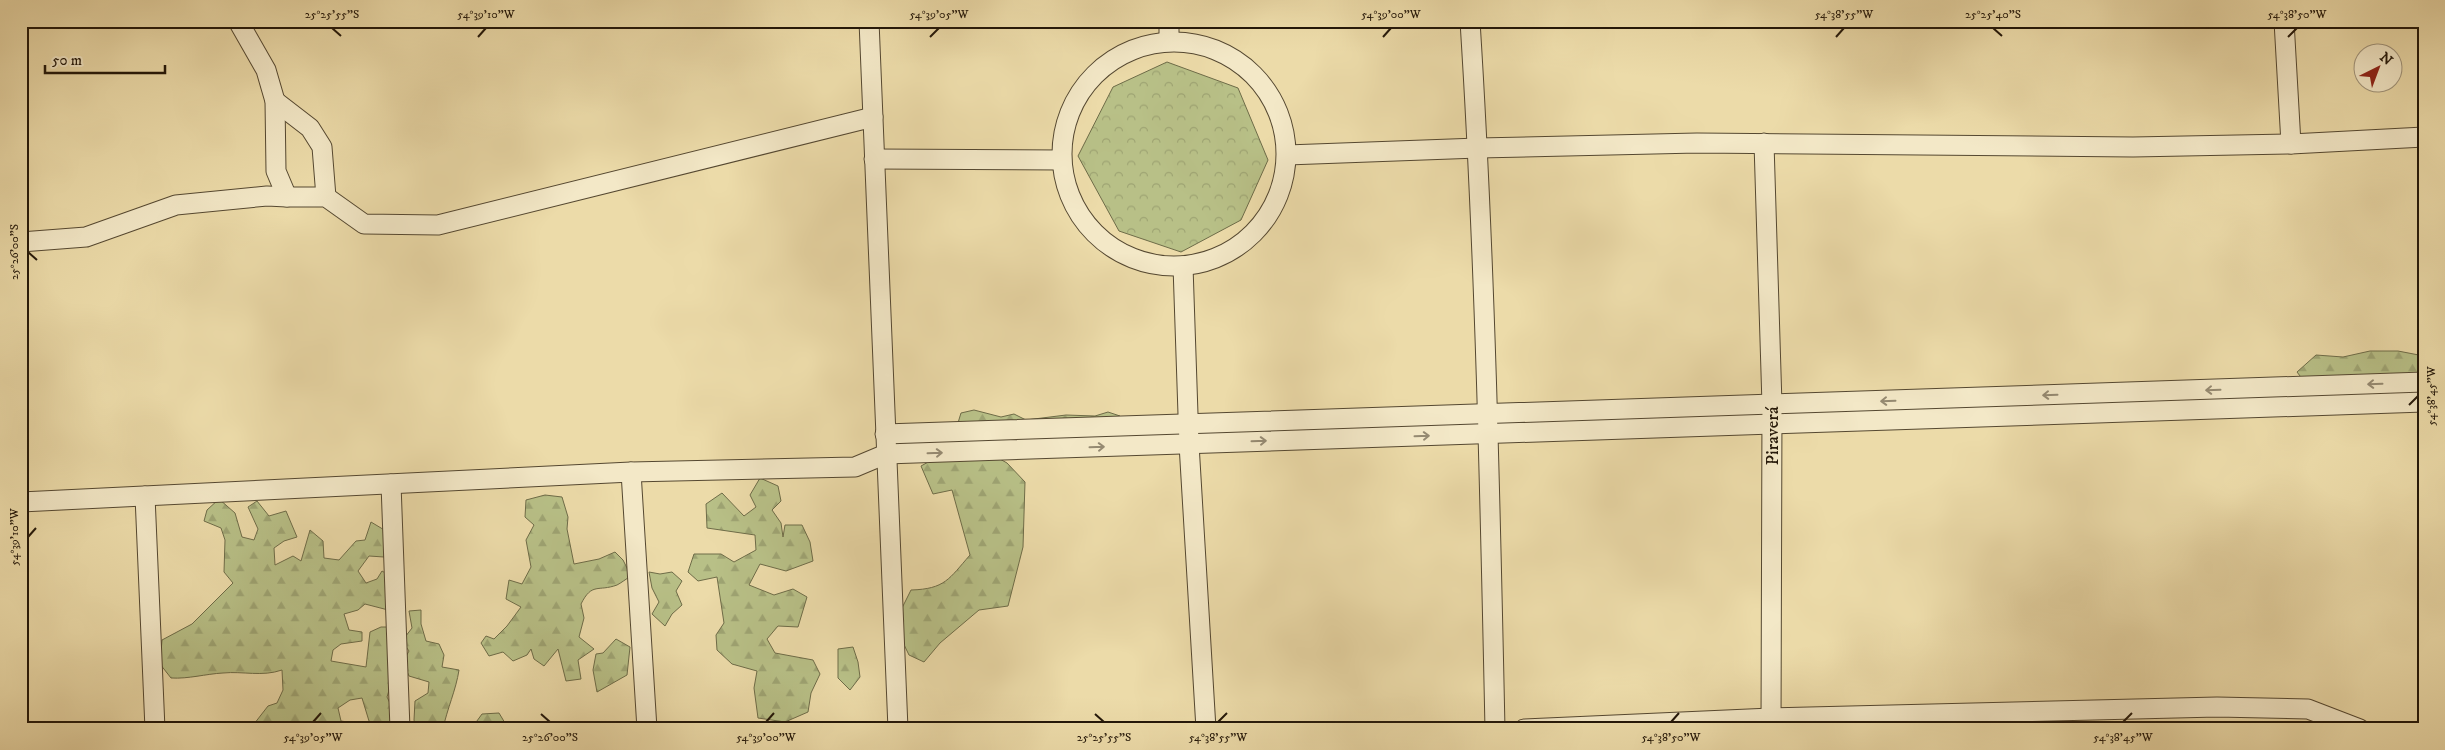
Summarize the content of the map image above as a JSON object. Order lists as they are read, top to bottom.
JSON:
{
  "streets": {
    "street": ["Piraverá"]
  },
  "scale_bar": "50 m",
  "north": "top right",
  "coordinates": [
    "25°25'55\"S",
    "54°39'10\"W",
    "54°39'05\"W",
    "54°39'00\"W",
    "54°38'55\"W",
    "25°25'40\"S",
    "54°38'50\"W",
    "25°26'00\"S",
    "54°38'45\"W"
  ]
}
